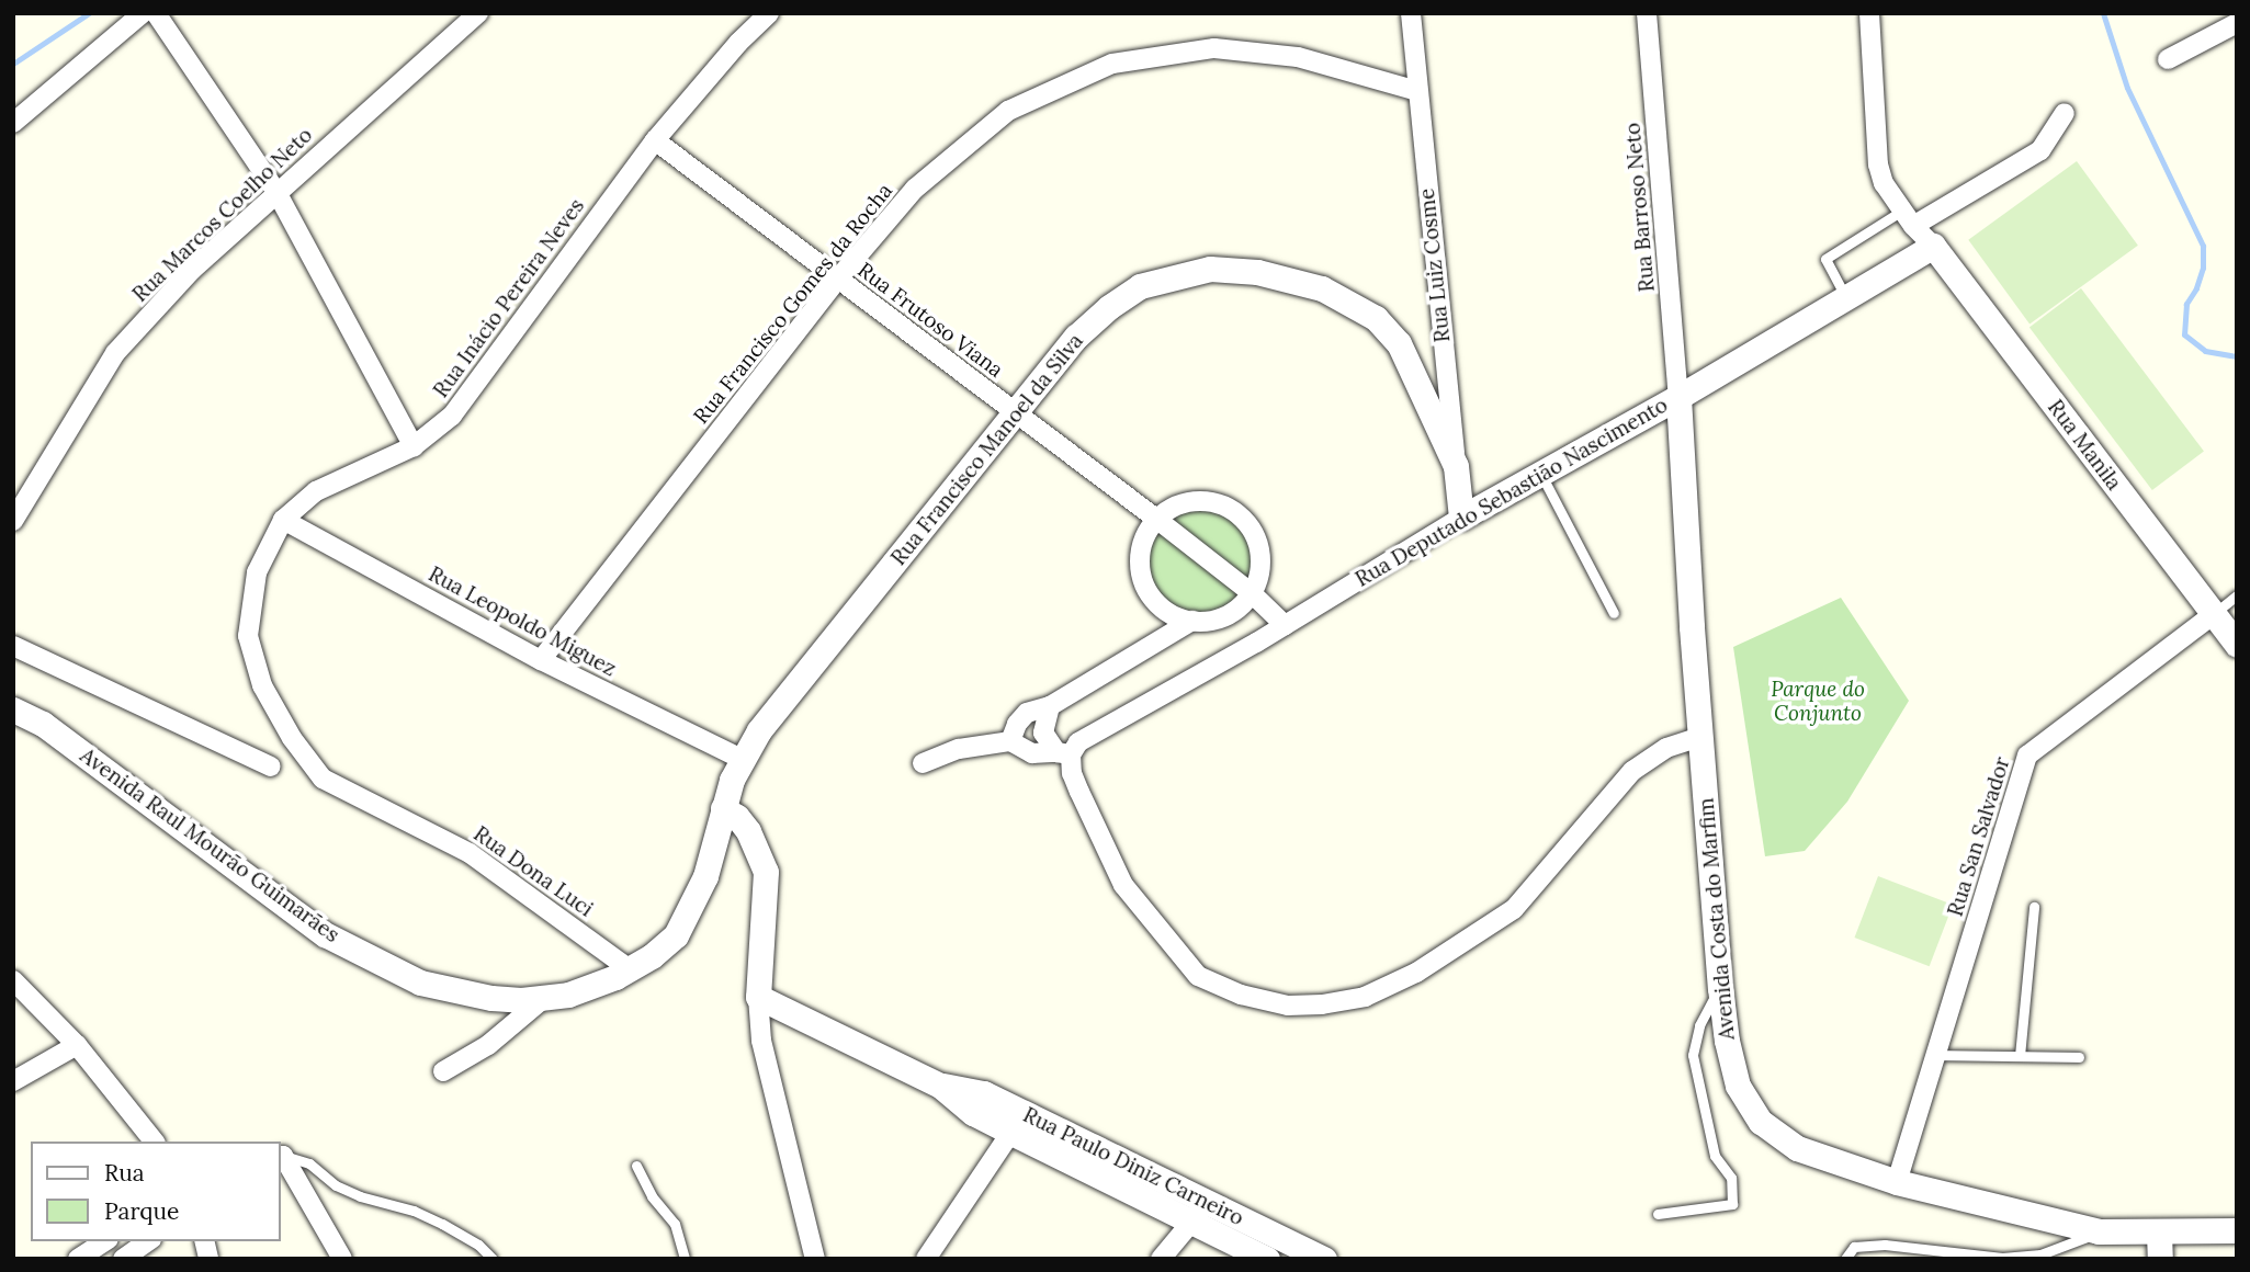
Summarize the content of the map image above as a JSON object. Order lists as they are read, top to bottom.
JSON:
{
  "streets": {
    "street": [
      "Rua Barroso Neto",
      "Rua Marcos Coelho Neto",
      "Rua Luiz Cosme",
      "Rua Inácio Pereira Neves",
      "Rua Francisco Gomes da Rocha",
      "Rua Frutoso Viana",
      "Rua Manila",
      "Rua Francisco Manoel da Silva",
      "Rua Deputado Sebastião Nascimento",
      "Rua Leopoldo Miguez",
      "Rua San Salvador",
      "Avenida Raul Mourão Guimarães",
      "Rua Dona Luci",
      "Avenida Costa do Marfim",
      "Rua Paulo Diniz Carneiro"
    ]
  },
  "crossings": [
    ["Rua Barroso Neto", "Rua Deputado Sebastião Nascimento"],
    ["Rua Barroso Neto", "Avenida Costa do Marfim"],
    ["Rua Luiz Cosme", "Rua Francisco Gomes da Rocha"],
    ["Rua Luiz Cosme", "Rua Francisco Manoel da Silva"],
    ["Rua Luiz Cosme", "Rua Deputado Sebastião Nascimento"],
    ["Rua Inácio Pereira Neves", "Rua Frutoso Viana"],
    ["Rua Inácio Pereira Neves", "Rua Leopoldo Miguez"],
    ["Rua Inácio Pereira Neves", "Rua Dona Luci"],
    ["Rua Francisco Gomes da Rocha", "Rua Frutoso Viana"],
    ["Rua Francisco Gomes da Rocha", "Rua Leopoldo Miguez"],
    ["Rua Frutoso Viana", "Rua Francisco Manoel da Silva"],
    ["Rua Frutoso Viana", "Rua Deputado Sebastião Nascimento"],
    ["Rua Manila", "Rua Deputado Sebastião Nascimento"],
    ["Rua Manila", "Rua San Salvador"],
    ["Rua Francisco Manoel da Silva", "Rua Leopoldo Miguez"],
    ["Rua Francisco Manoel da Silva", "Avenida Raul Mourão Guimarães"],
    ["Rua Francisco Manoel da Silva", "Rua Dona Luci"],
    ["Rua Deputado Sebastião Nascimento", "Avenida Costa do Marfim"],
    ["Rua San Salvador", "Avenida Costa do Marfim"],
    ["Avenida Raul Mourão Guimarães", "Rua Dona Luci"]
  ],
  "parks": ["Parque do Conjunto"],
  "legend": ["Rua", "Parque"]
}
